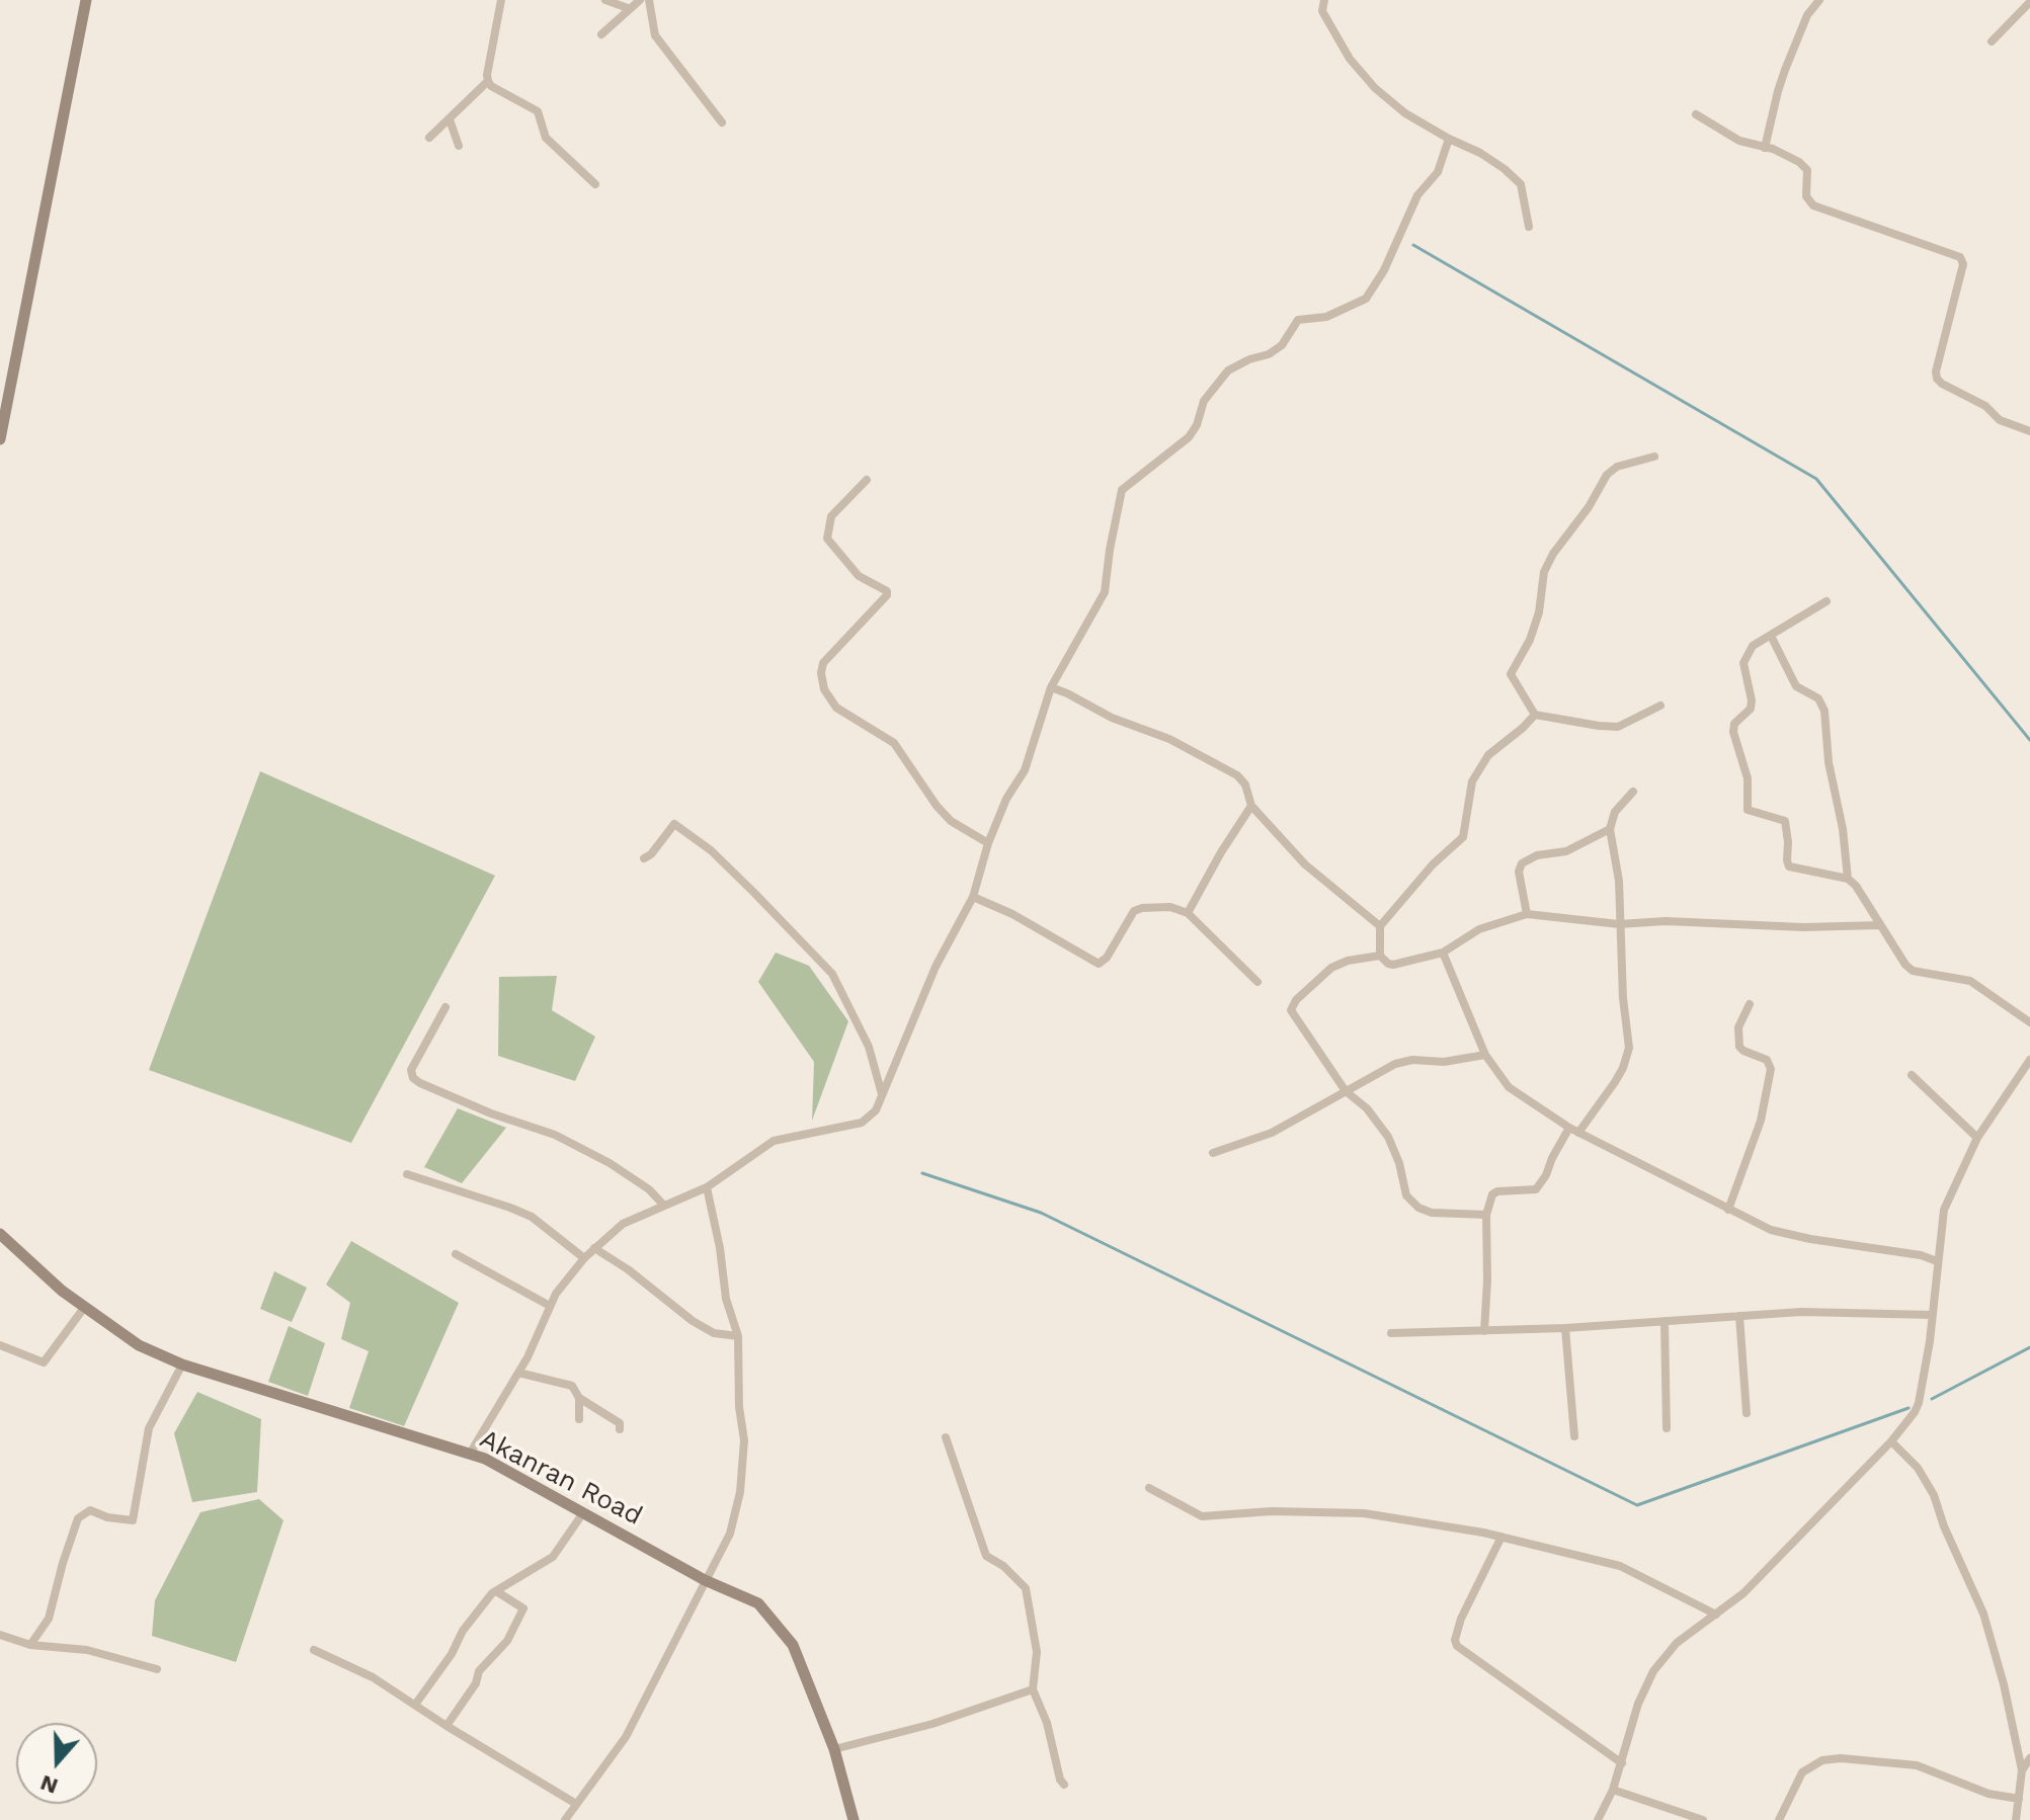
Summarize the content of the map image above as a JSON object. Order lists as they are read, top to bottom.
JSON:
{
  "streets": {
    "main road": ["Akanran Road"]
  },
  "north": "bottom"
}
